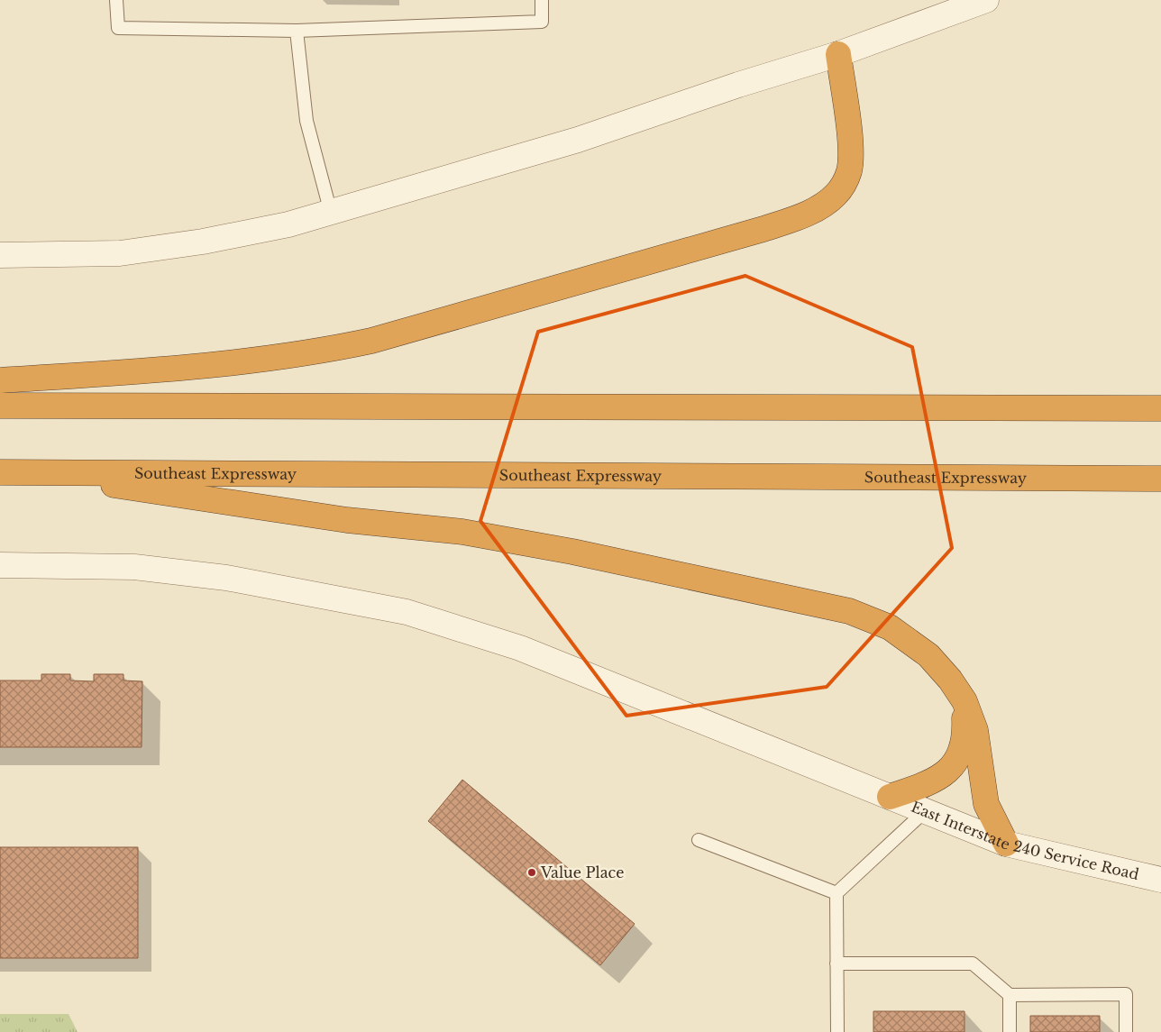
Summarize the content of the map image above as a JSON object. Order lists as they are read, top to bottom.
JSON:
{
  "streets": {
    "highway": ["Southeast Expressway"],
    "street": ["East Interstate 240 Service Road"]
  },
  "places": ["Value Place"]
}
